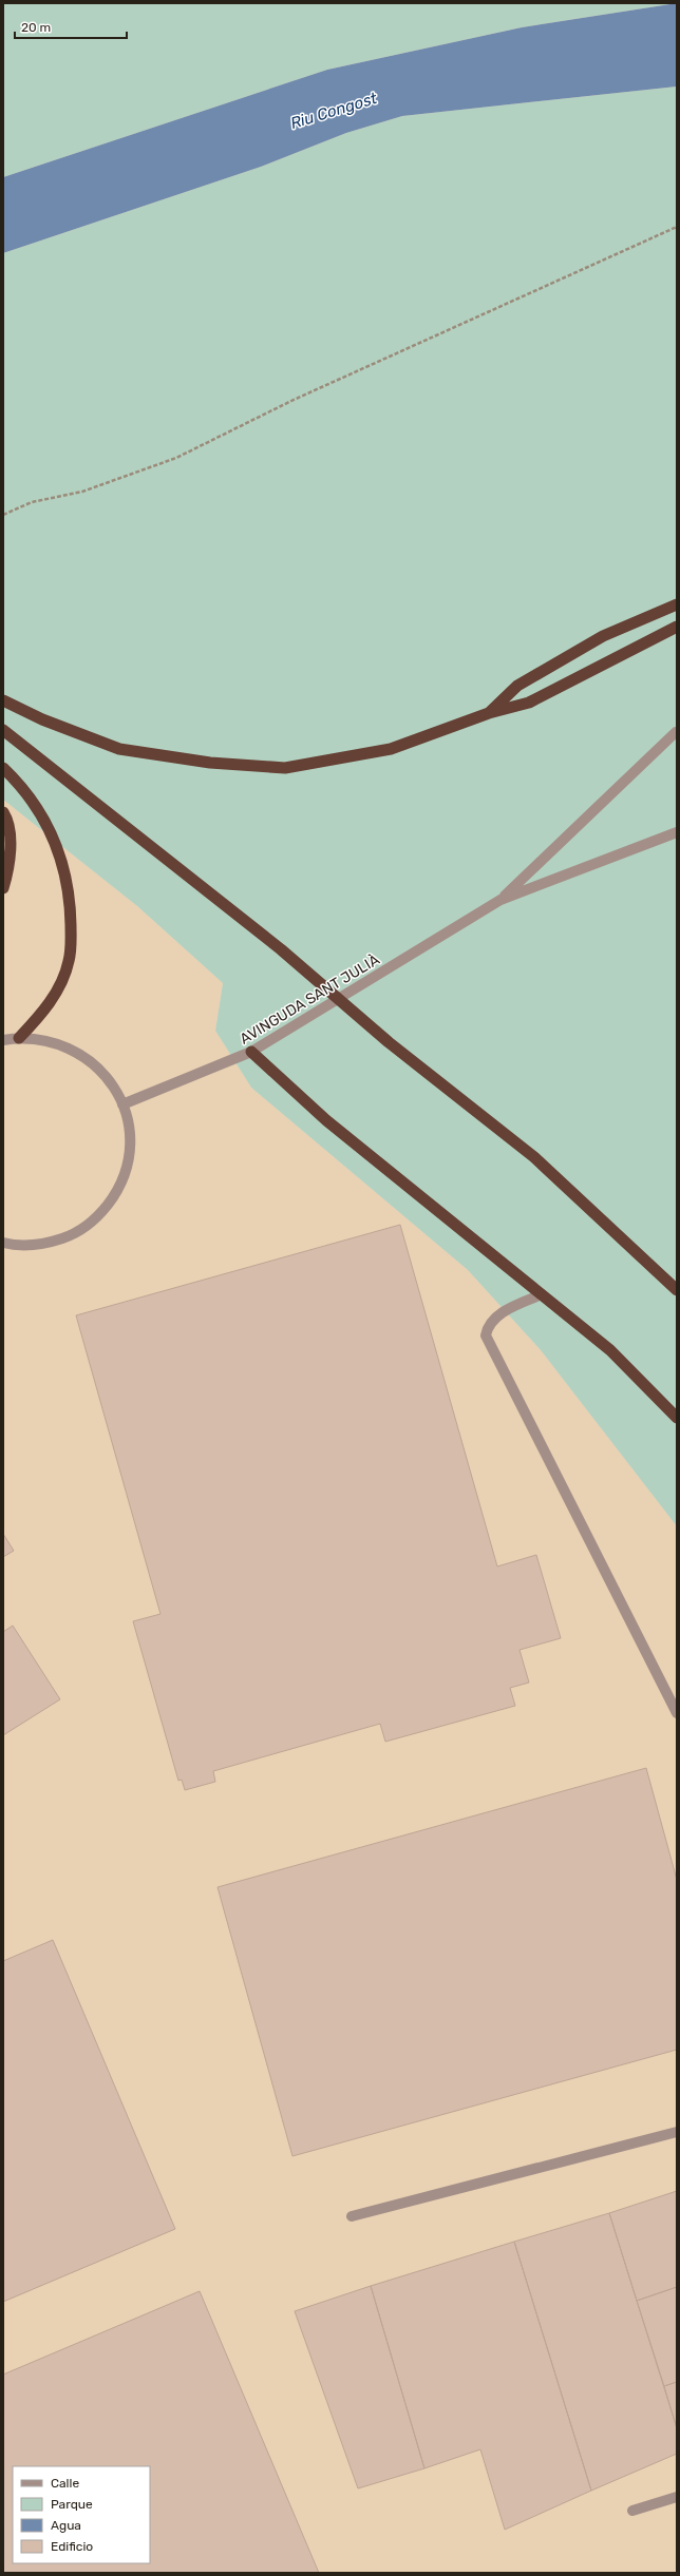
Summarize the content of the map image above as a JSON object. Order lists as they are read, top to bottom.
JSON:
{
  "streets": {
    "street": ["AVINGUDA SANT JULIÀ"]
  },
  "water": ["Riu Congost"],
  "legend": [
    "Calle",
    "Parque",
    "Agua",
    "Edificio"
  ],
  "scale_bar": "20 m"
}
